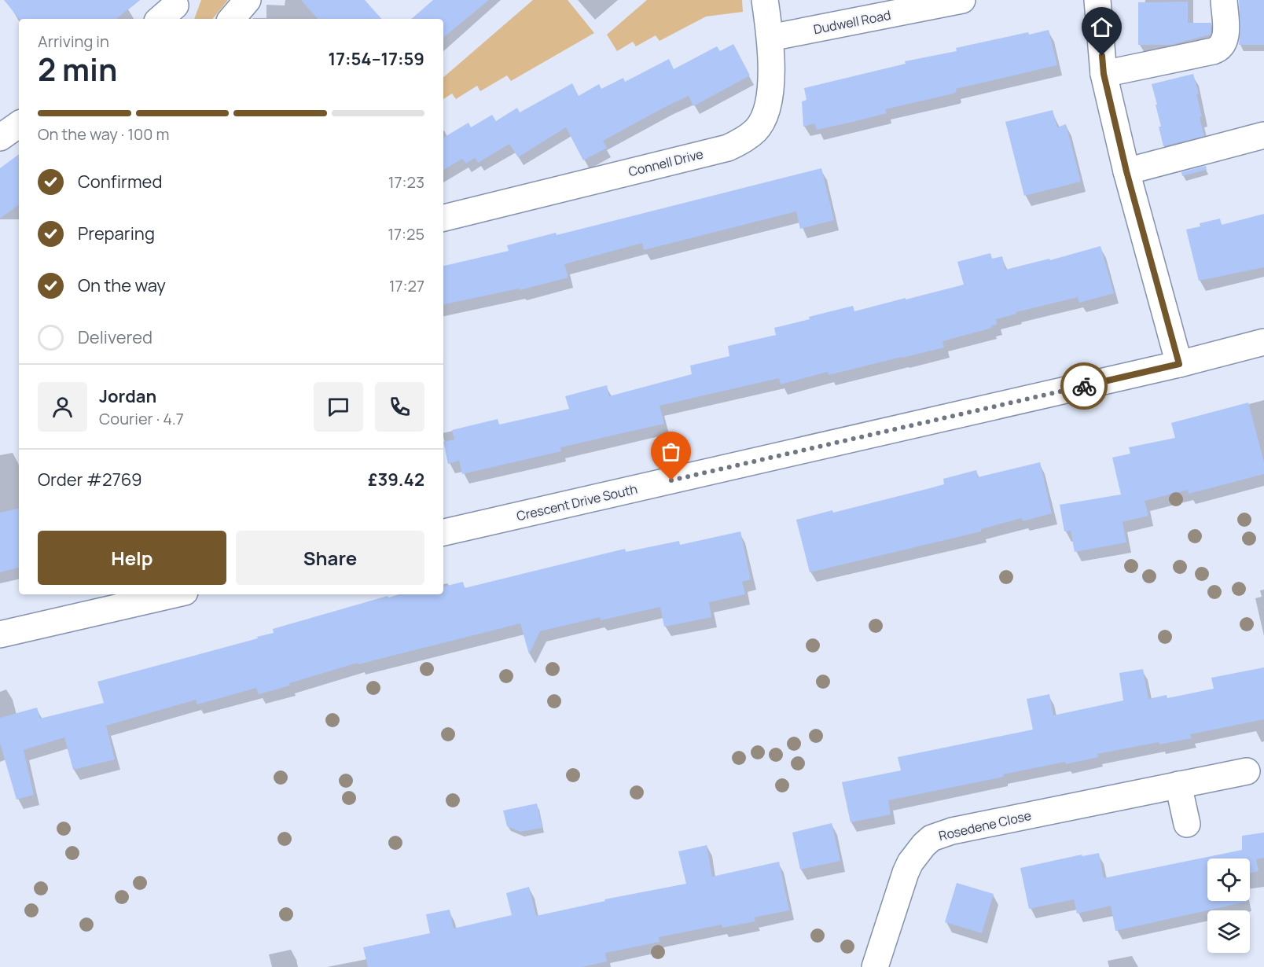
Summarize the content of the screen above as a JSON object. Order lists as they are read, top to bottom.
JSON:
{
  "streets": {
    "street": [
      "Dudwell Road",
      "Connell Drive",
      "Crescent Drive South",
      "Rosedene Close"
    ]
  },
  "crossings": [
    ["Dudwell Road", "Connell Drive"]
  ],
  "page": {
    "heading": ["2 min", "Arriving in", "17:54–17:59"],
    "panel": [
      "Jordan",
      "Courier · 4.7",
      "Order #2769",
      "£39.42"
    ],
    "bar": "On the way · 100 m",
    "list": [
      ["Confirmed", "17:23"],
      ["Preparing", "17:25"],
      ["On the way", "17:27"],
      "Delivered"
    ],
    "buttons": ["Help", "Share"]
  }
}
